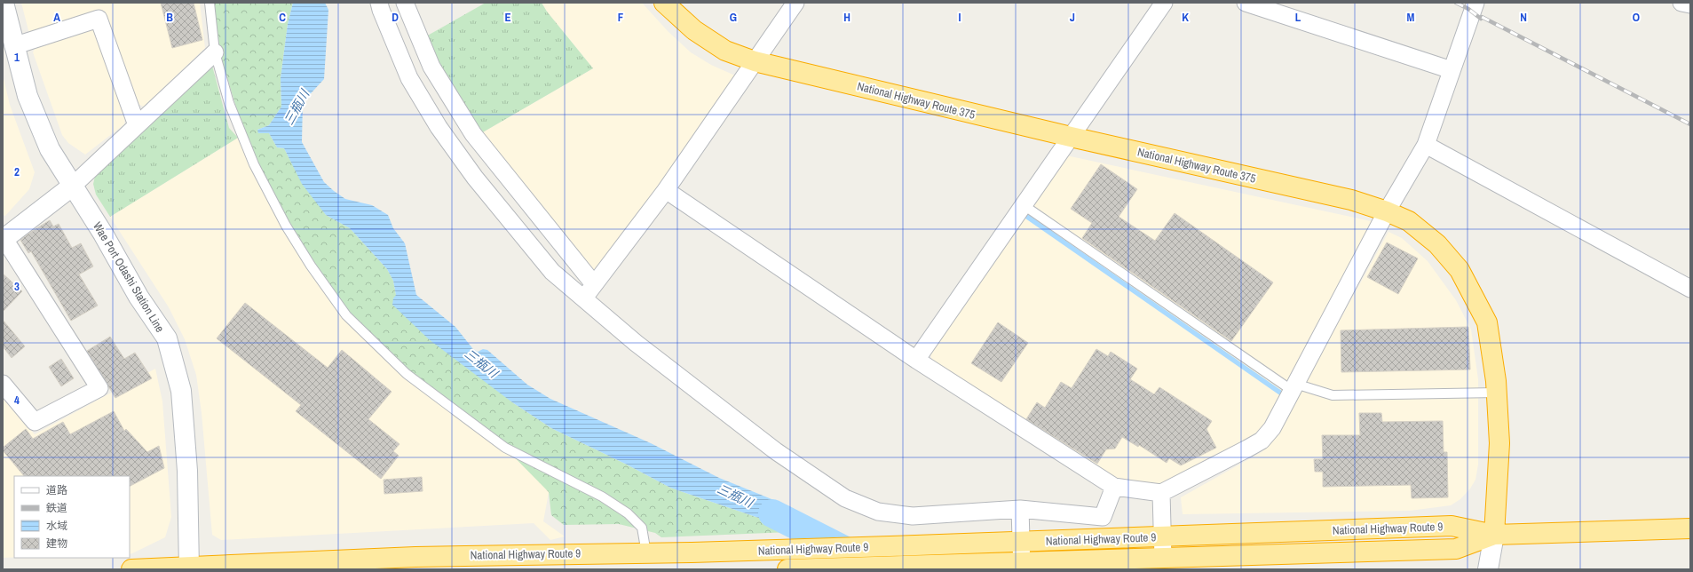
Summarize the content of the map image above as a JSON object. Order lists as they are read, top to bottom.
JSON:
{
  "streets": {
    "highway": ["National Highway Route 375", "National Highway Route 9"],
    "main road": ["Wae Port Odashi Station Line"]
  },
  "crossings": [
    ["National Highway Route 375", "National Highway Route 9"],
    ["Wae Port Odashi Station Line", "National Highway Route 9"]
  ],
  "water": ["三瓶川"],
  "legend": [
    "道路",
    "鉄道",
    "水域",
    "建物"
  ],
  "grid": {
    "columns": [
      "A",
      "B",
      "C",
      "D",
      "E",
      "F",
      "G",
      "H",
      "I",
      "J",
      "K",
      "L",
      "M",
      "N",
      "O"
    ],
    "rows": [
      "1",
      "2",
      "3",
      "4"
    ]
  }
}
